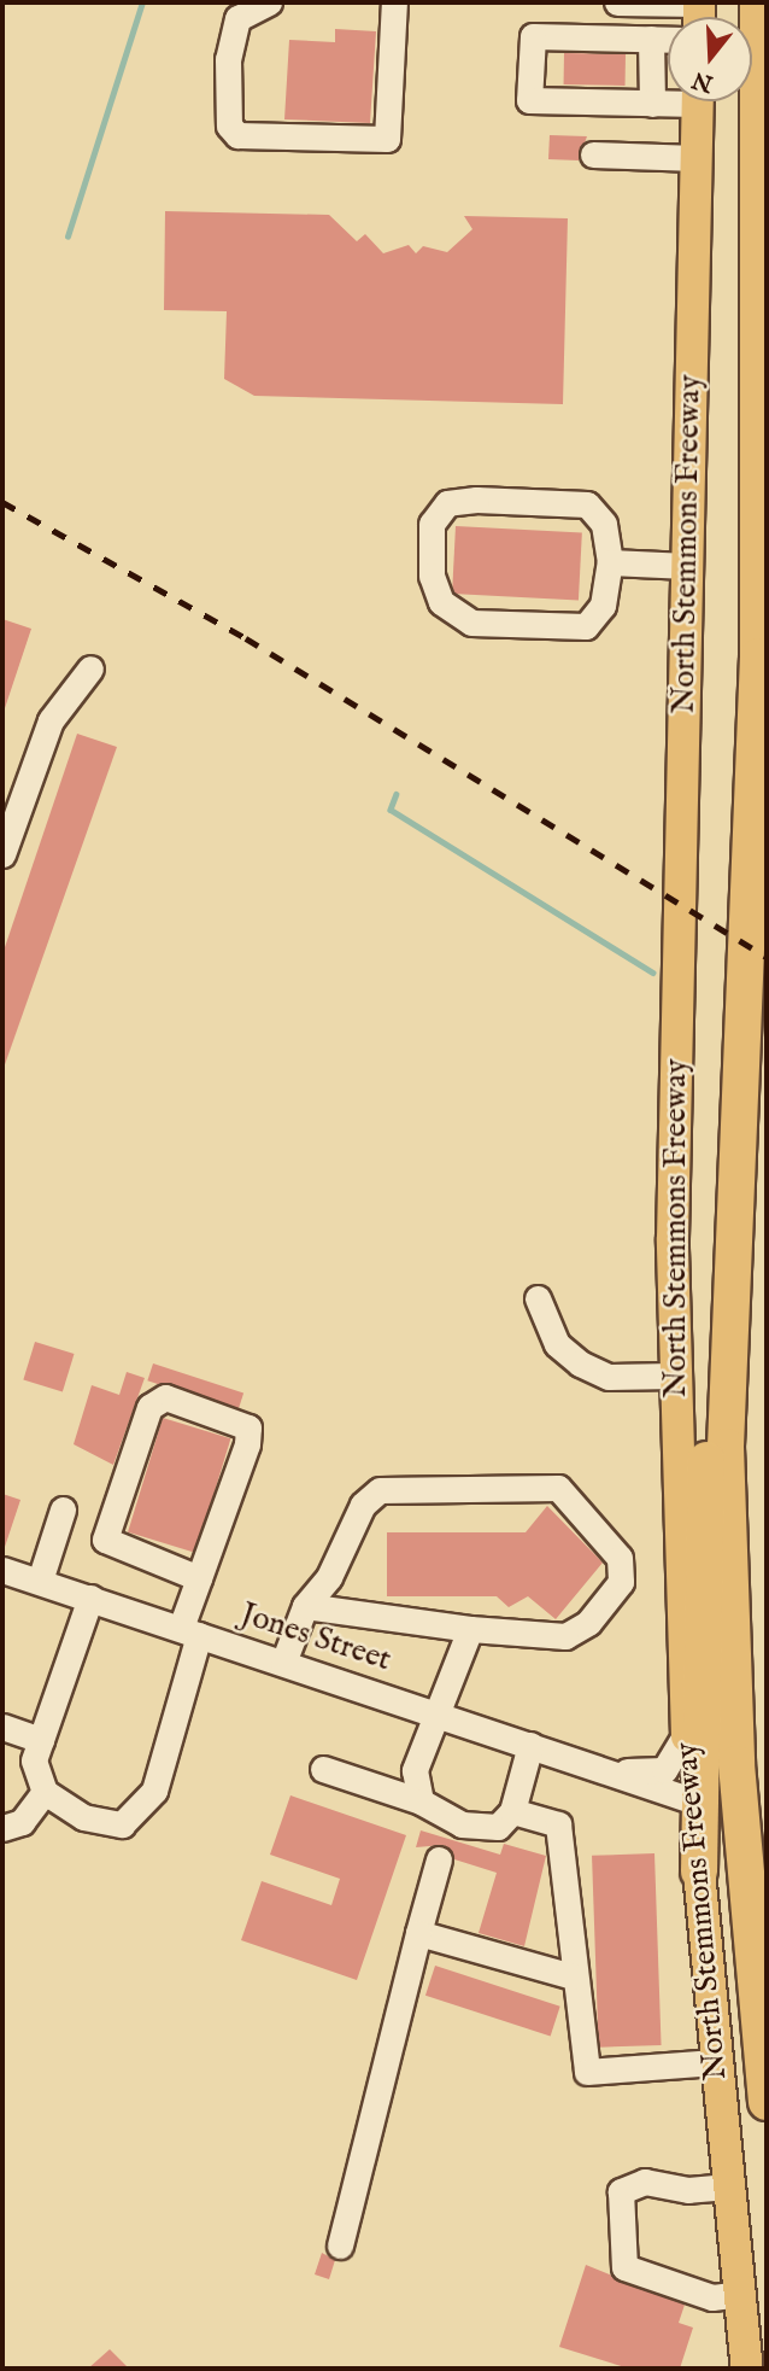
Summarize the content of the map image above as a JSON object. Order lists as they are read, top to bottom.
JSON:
{
  "streets": {
    "highway": ["North Stemmons Freeway"],
    "street": ["Jones Street"]
  },
  "crossings": [
    ["North Stemmons Freeway", "Jones Street"]
  ],
  "north": "bottom"
}
